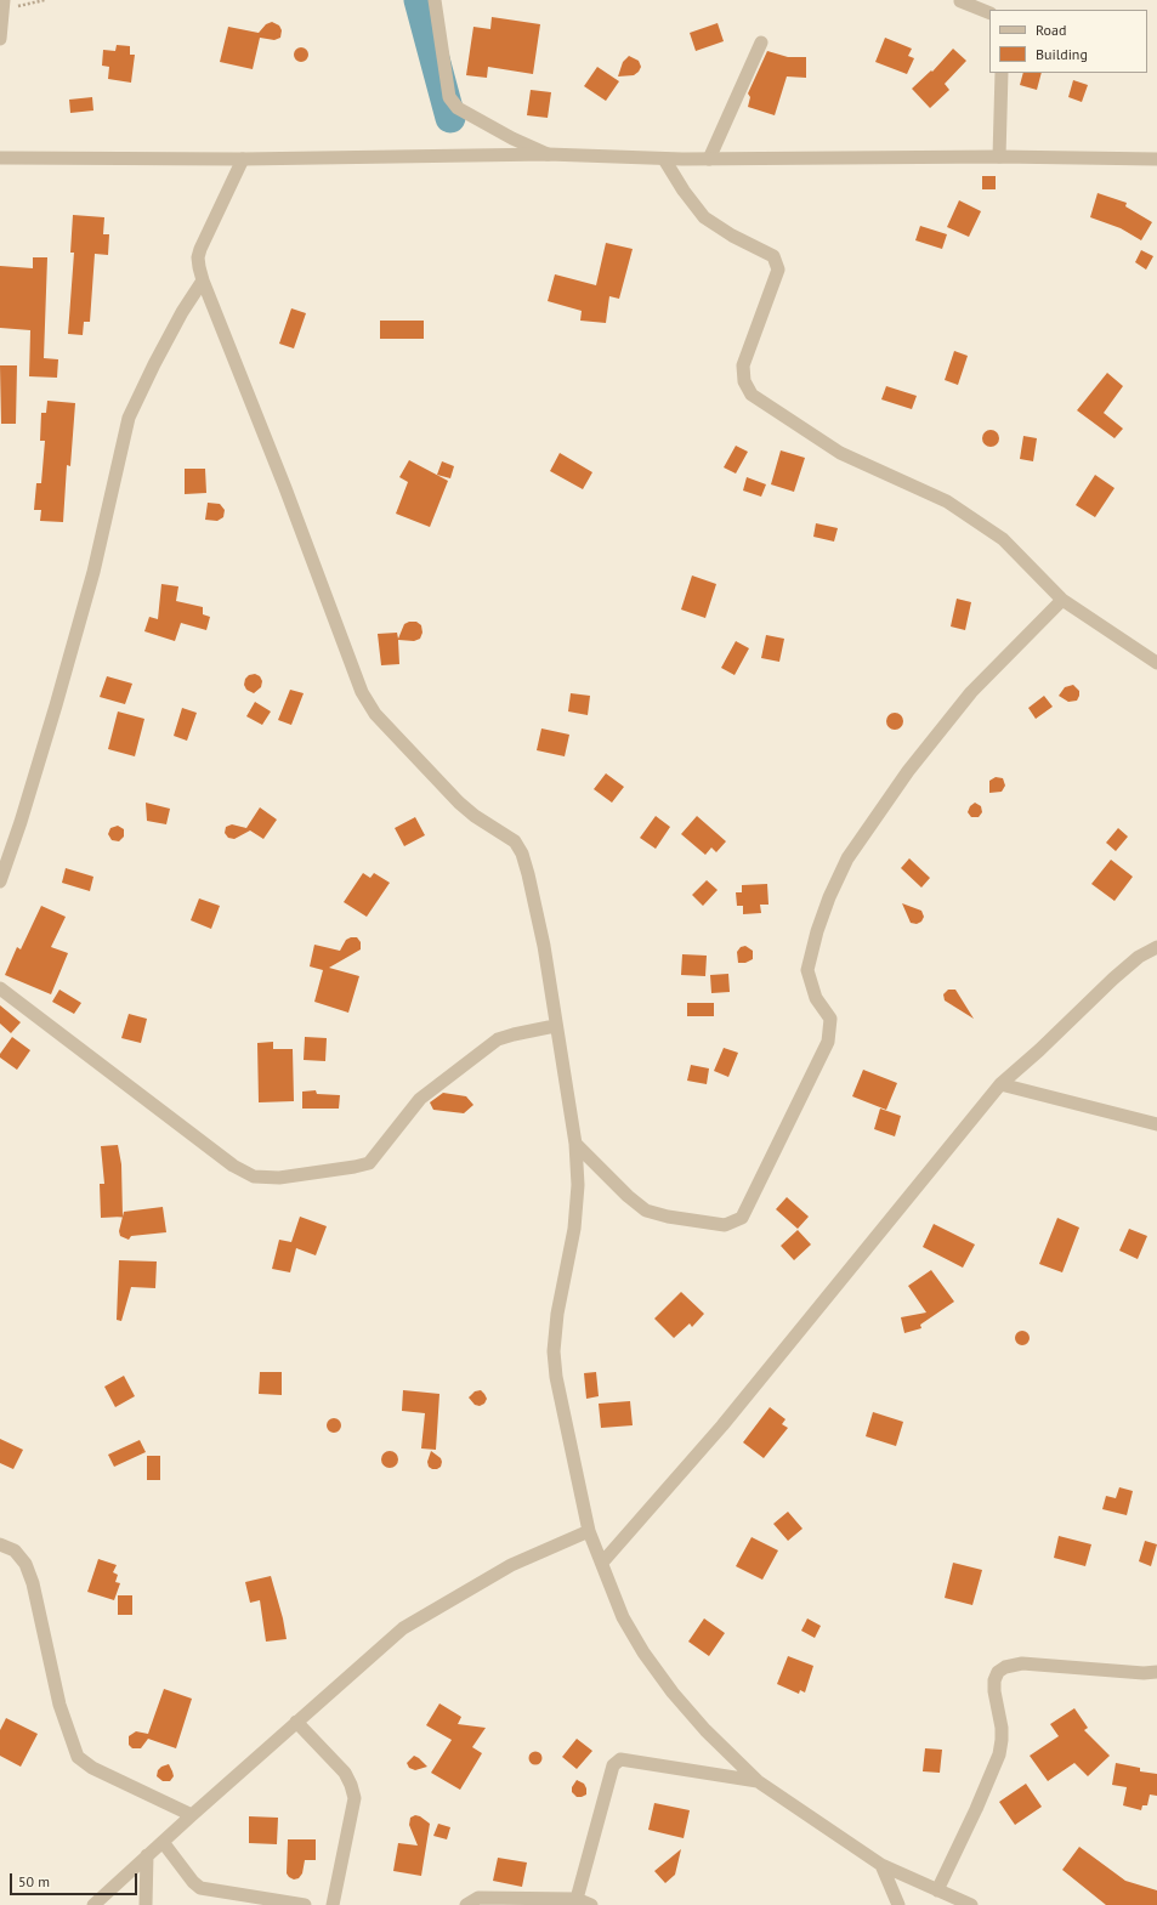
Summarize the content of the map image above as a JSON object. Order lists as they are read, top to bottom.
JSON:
{
  "legend": ["Road", "Building"],
  "scale_bar": "50 m"
}
